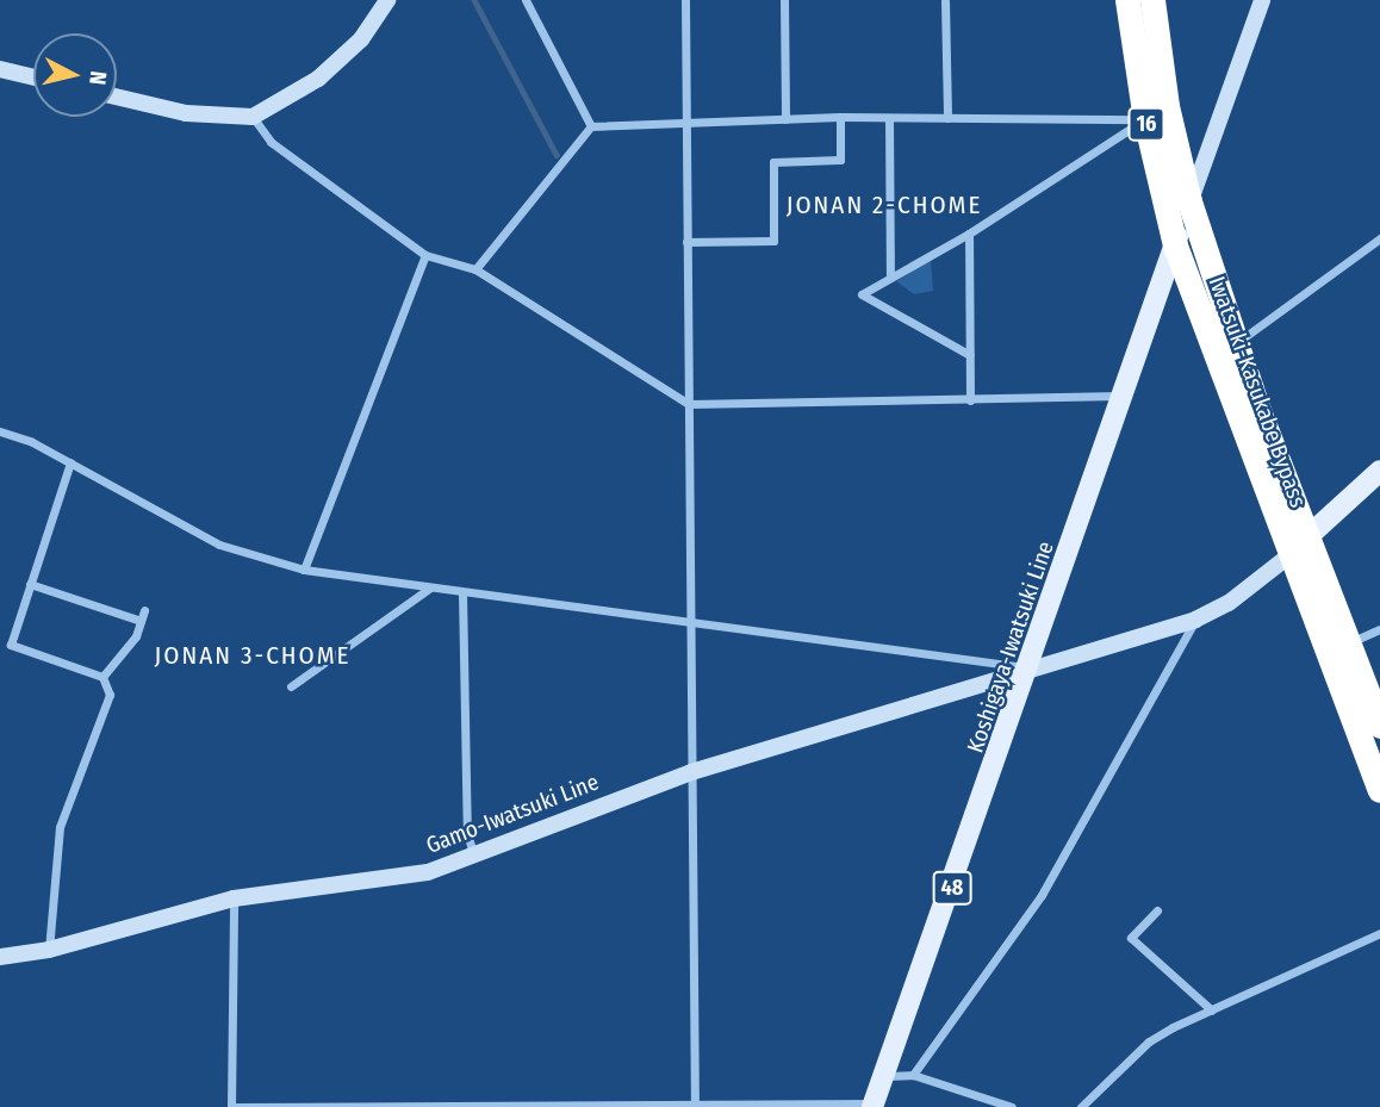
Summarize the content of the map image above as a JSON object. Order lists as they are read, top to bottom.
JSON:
{
  "streets": {
    "highway": ["16", "Iwatsuki-Kasukabe Bypass"],
    "main road": ["Koshigaya-Iwatsuki Line", "Gamo-Iwatsuki Line", "48"]
  },
  "crossings": [
    ["Iwatsuki-Kasukabe Bypass", "Koshigaya-Iwatsuki Line"],
    ["Iwatsuki-Kasukabe Bypass", "Gamo-Iwatsuki Line"],
    ["Koshigaya-Iwatsuki Line", "Gamo-Iwatsuki Line"]
  ],
  "districts": ["JONAN 2-CHOME", "JONAN 3-CHOME"],
  "north": "right"
}
